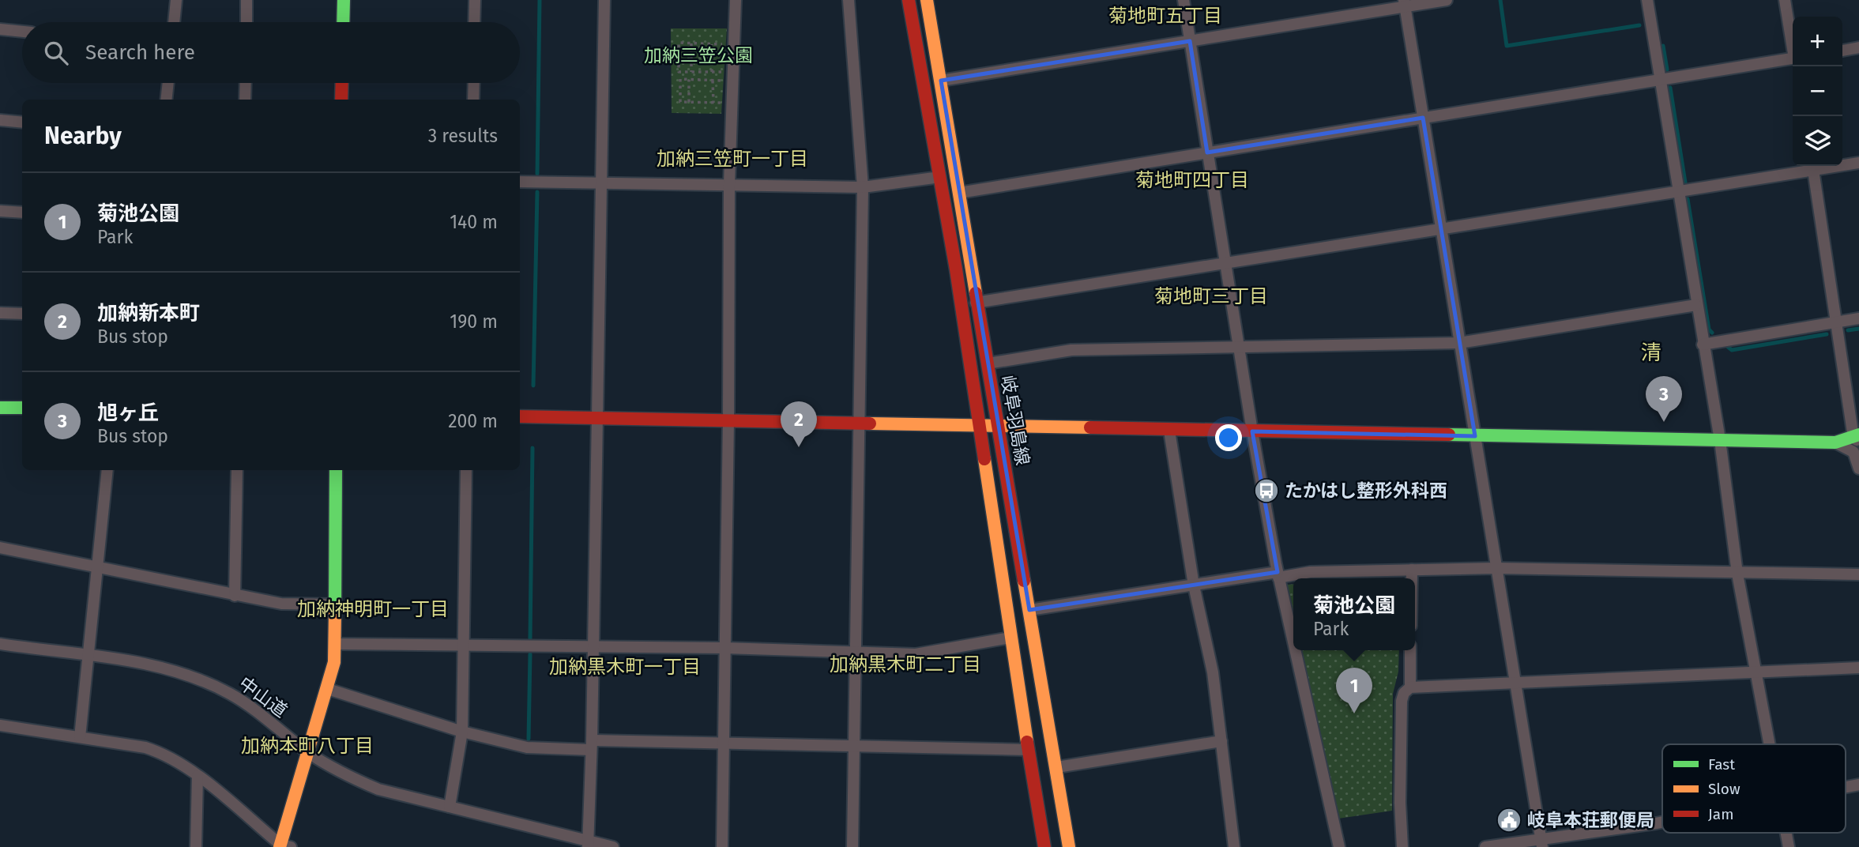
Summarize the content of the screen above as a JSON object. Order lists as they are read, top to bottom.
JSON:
{
  "streets": {
    "street": ["岐阜羽島線", "中山道"]
  },
  "districts": [
    "菊地町五丁目",
    "加納三笠町一丁目",
    "菊地町四丁目",
    "菊地町三丁目",
    "清",
    "加納神明町一丁目",
    "加納黒木町二丁目",
    "加納黒木町一丁目",
    "加納本町八丁目"
  ],
  "parks": ["加納三笠公園"],
  "places": {
    "bus stop": ["たかはし整形外科西"],
    "public building": ["岐阜本荘郵便局"]
  },
  "legend": ["Fast", "Slow", "Jam"],
  "page": {
    "map_buttons": ["+", "−"],
    "search": "Search here",
    "heading": ["Nearby", "3 results"],
    "list": [
      {
        "mark": "1",
        "name": "菊池公園",
        "note": "Park",
        "value": "140 m"
      },
      {
        "mark": "2",
        "name": "加納新本町",
        "note": "Bus stop",
        "value": "190 m"
      },
      {
        "mark": "3",
        "name": "旭ヶ丘",
        "note": "Bus stop",
        "value": "200 m"
      }
    ],
    "pins": ["3", "2", "1"],
    "popup": ["菊池公園", "Park"]
  }
}
